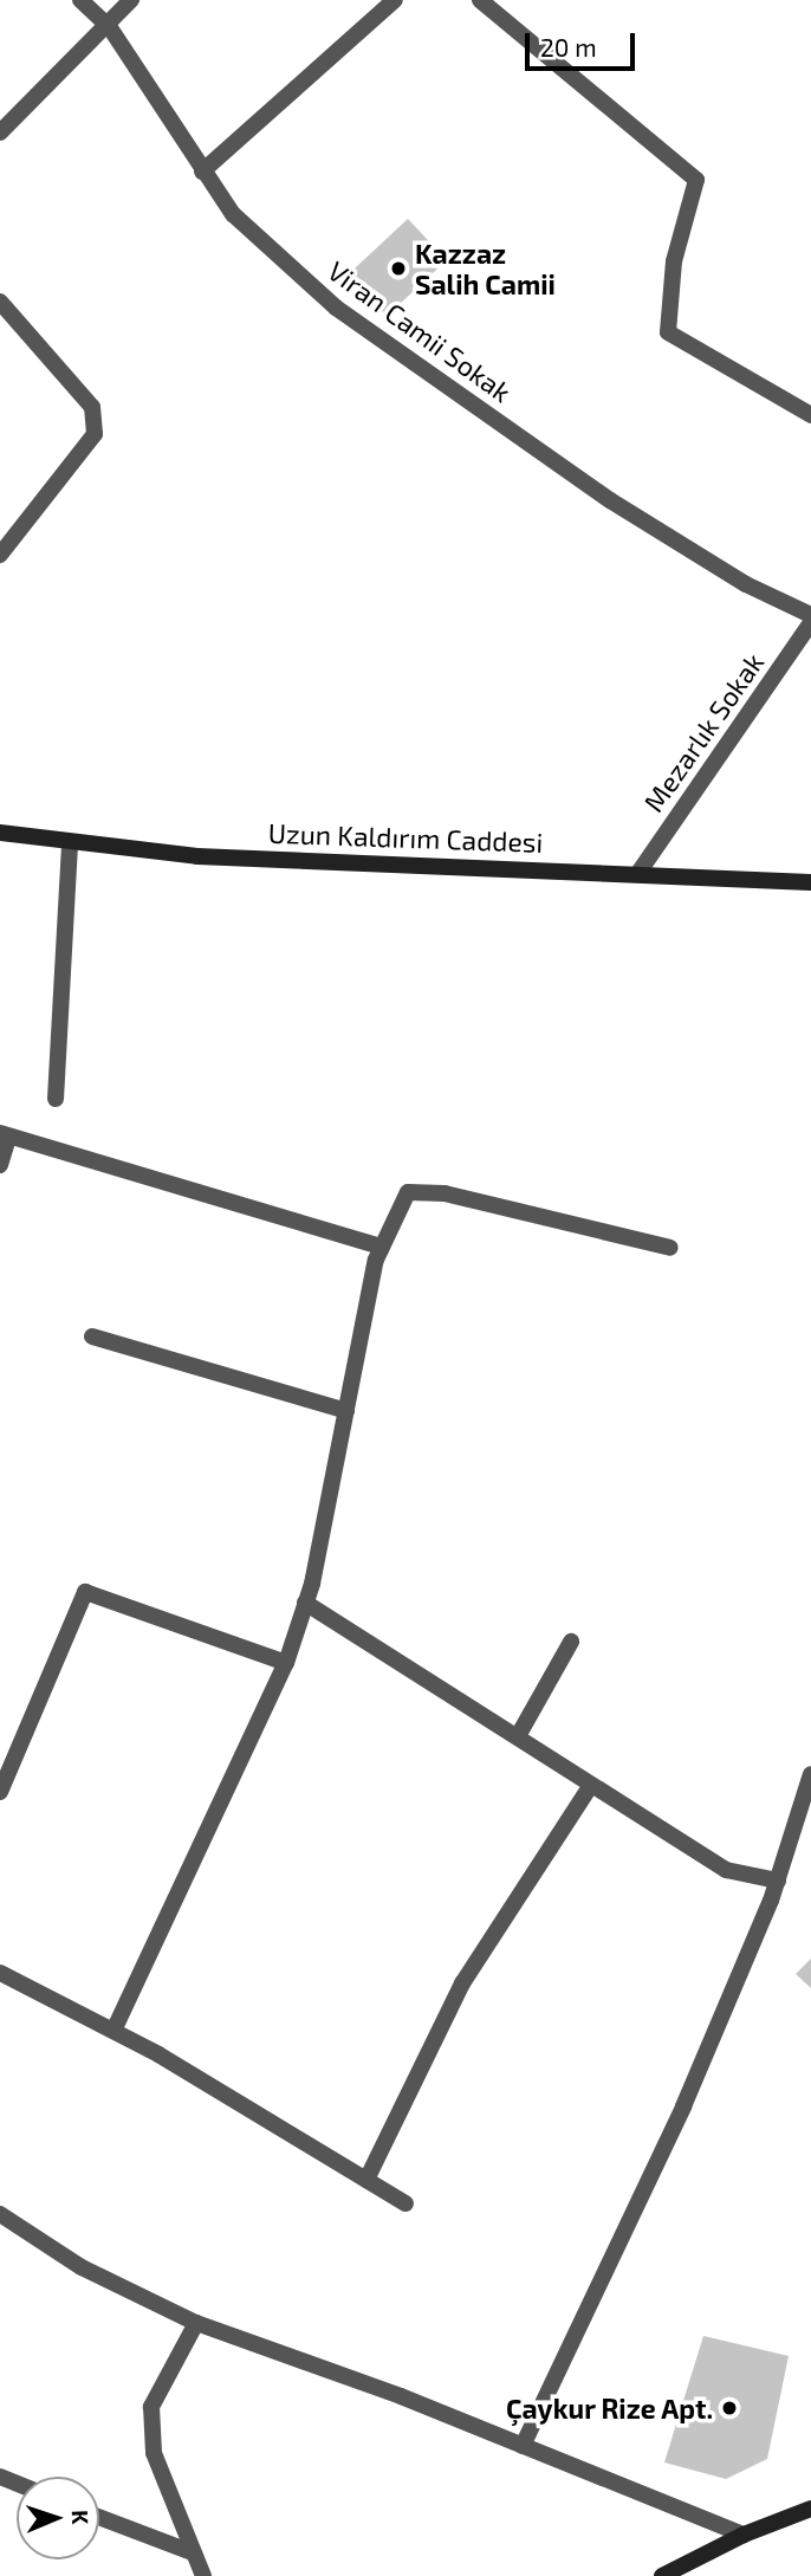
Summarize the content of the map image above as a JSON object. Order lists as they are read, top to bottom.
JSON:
{
  "streets": {
    "main road": ["Uzun Kaldırım Caddesi"],
    "street": ["Viran Camii Sokak", "Mezarlık Sokak"]
  },
  "crossings": [
    ["Mezarlık Sokak", "Uzun Kaldırım Caddesi"]
  ],
  "places": ["Kazzaz Salih Camii", "Çaykur Rize Apt."],
  "scale_bar": "20 m",
  "north": "right"
}
